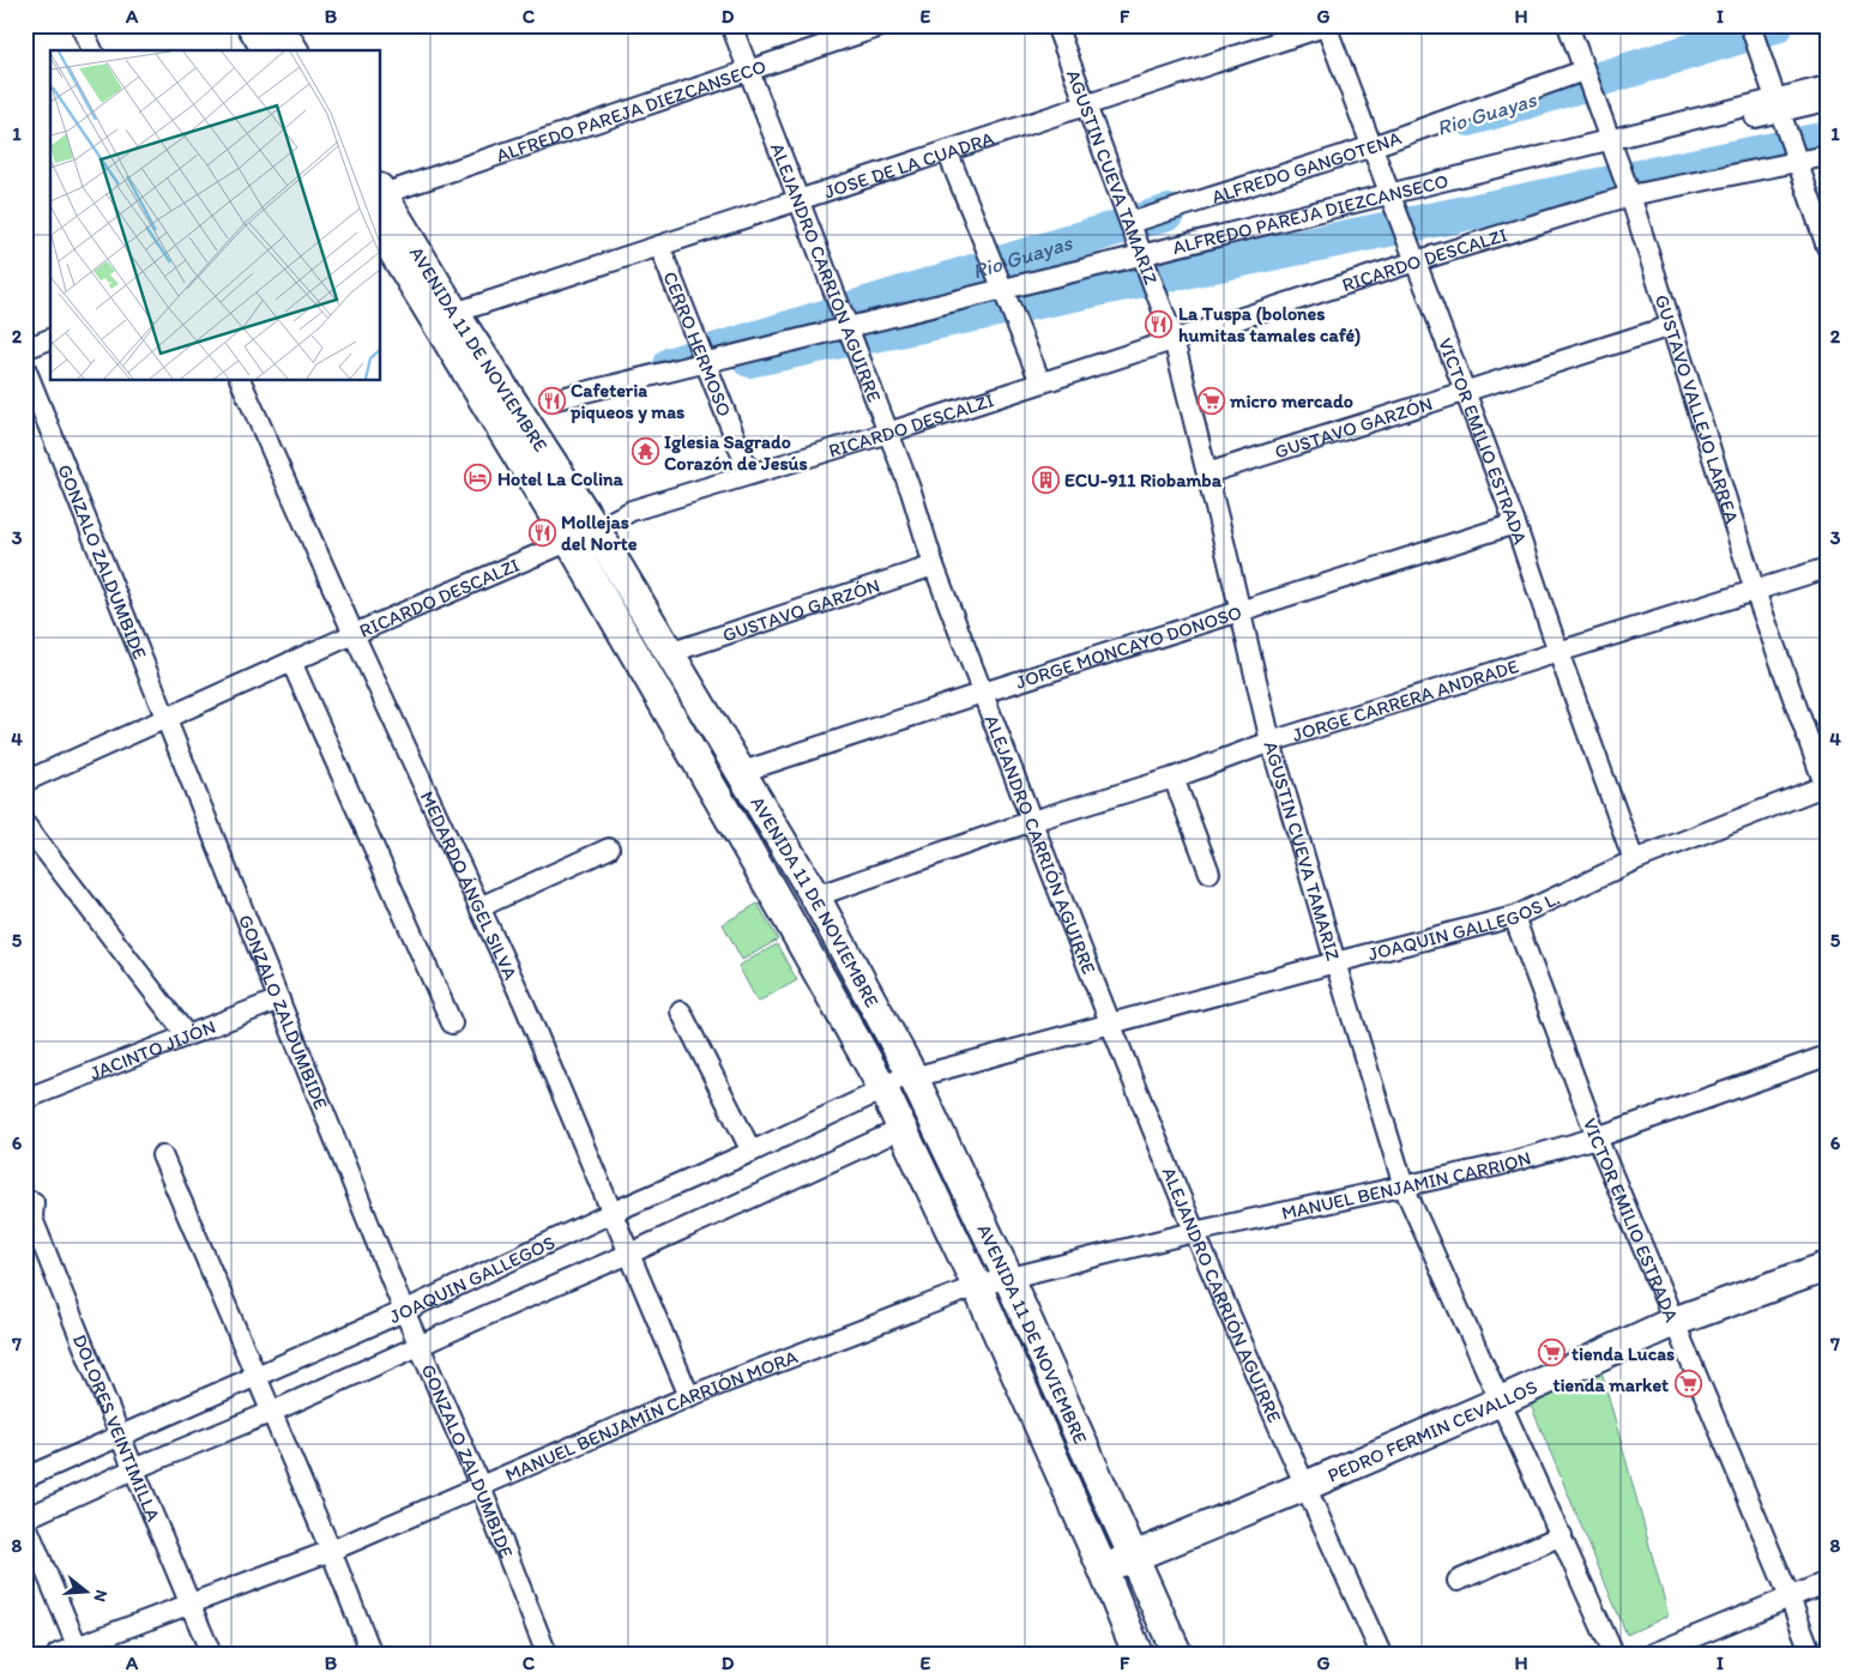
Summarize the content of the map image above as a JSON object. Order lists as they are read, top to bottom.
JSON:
{
  "streets": {
    "street": [
      "ALFREDO PAREJA DIEZCANSECO",
      "JOSE DE LA CUADRA",
      "ALFREDO GANGOTENA",
      "AGUSTIN CUEVA TAMARIZ",
      "RICARDO DESCALZI",
      "ALEJANDRO CARRIÓN AGUIRRE",
      "CERRO HERMOSO",
      "AVENIDA 11 DE NOVIEMBRE",
      "GUSTAVO VALLEJO LARREA",
      "GUSTAVO GARZÓN",
      "VICTOR EMILIO ESTRADA",
      "GONZALO ZALDUMBIDE",
      "JORGE MONCAYO DONOSO",
      "JORGE CARRERA ANDRADE",
      "MEDARDO ÁNGEL SILVA",
      "JOAQUIN GALLEGOS L.",
      "JACINTO JIJÓN",
      "MANUEL BENJAMIN CARRION",
      "JOAQUIN GALLEGOS",
      "MANUEL BENJAMÍN CARRIÓN MORA",
      "DOLORES VEINTIMILLA",
      "PEDRO FERMIN CEVALLOS"
    ]
  },
  "crossings": [
    ["ALFREDO PAREJA DIEZCANSECO", "ALEJANDRO CARRIÓN AGUIRRE"],
    ["JOSE DE LA CUADRA", "AGUSTIN CUEVA TAMARIZ"],
    ["JOSE DE LA CUADRA", "ALEJANDRO CARRIÓN AGUIRRE"],
    ["JOSE DE LA CUADRA", "CERRO HERMOSO"],
    ["JOSE DE LA CUADRA", "AVENIDA 11 DE NOVIEMBRE"],
    ["JOSE DE LA CUADRA", "VICTOR EMILIO ESTRADA"],
    ["ALFREDO GANGOTENA", "AGUSTIN CUEVA TAMARIZ"],
    ["ALFREDO GANGOTENA", "GUSTAVO VALLEJO LARREA"],
    ["ALFREDO GANGOTENA", "VICTOR EMILIO ESTRADA"],
    ["AGUSTIN CUEVA TAMARIZ", "RICARDO DESCALZI"],
    ["AGUSTIN CUEVA TAMARIZ", "GUSTAVO GARZÓN"],
    ["AGUSTIN CUEVA TAMARIZ", "JORGE MONCAYO DONOSO"],
    ["AGUSTIN CUEVA TAMARIZ", "JORGE CARRERA ANDRADE"],
    ["AGUSTIN CUEVA TAMARIZ", "JOAQUIN GALLEGOS L."],
    ["AGUSTIN CUEVA TAMARIZ", "MANUEL BENJAMIN CARRION"],
    ["AGUSTIN CUEVA TAMARIZ", "PEDRO FERMIN CEVALLOS"],
    ["RICARDO DESCALZI", "ALEJANDRO CARRIÓN AGUIRRE"],
    ["RICARDO DESCALZI", "CERRO HERMOSO"],
    ["RICARDO DESCALZI", "AVENIDA 11 DE NOVIEMBRE"],
    ["RICARDO DESCALZI", "GUSTAVO VALLEJO LARREA"],
    ["RICARDO DESCALZI", "VICTOR EMILIO ESTRADA"],
    ["RICARDO DESCALZI", "GONZALO ZALDUMBIDE"],
    ["RICARDO DESCALZI", "MEDARDO ÁNGEL SILVA"],
    ["ALEJANDRO CARRIÓN AGUIRRE", "GUSTAVO GARZÓN"],
    ["ALEJANDRO CARRIÓN AGUIRRE", "JORGE MONCAYO DONOSO"],
    ["ALEJANDRO CARRIÓN AGUIRRE", "JORGE CARRERA ANDRADE"],
    ["ALEJANDRO CARRIÓN AGUIRRE", "JOAQUIN GALLEGOS L."],
    ["ALEJANDRO CARRIÓN AGUIRRE", "MANUEL BENJAMIN CARRION"],
    ["ALEJANDRO CARRIÓN AGUIRRE", "PEDRO FERMIN CEVALLOS"],
    ["AVENIDA 11 DE NOVIEMBRE", "GUSTAVO GARZÓN"],
    ["AVENIDA 11 DE NOVIEMBRE", "JORGE MONCAYO DONOSO"],
    ["AVENIDA 11 DE NOVIEMBRE", "JORGE CARRERA ANDRADE"],
    ["AVENIDA 11 DE NOVIEMBRE", "JOAQUIN GALLEGOS L."],
    ["AVENIDA 11 DE NOVIEMBRE", "MANUEL BENJAMIN CARRION"],
    ["AVENIDA 11 DE NOVIEMBRE", "JOAQUIN GALLEGOS"],
    ["AVENIDA 11 DE NOVIEMBRE", "MANUEL BENJAMÍN CARRIÓN MORA"],
    ["AVENIDA 11 DE NOVIEMBRE", "PEDRO FERMIN CEVALLOS"],
    ["GUSTAVO VALLEJO LARREA", "GUSTAVO GARZÓN"],
    ["GUSTAVO VALLEJO LARREA", "JORGE CARRERA ANDRADE"],
    ["GUSTAVO VALLEJO LARREA", "JOAQUIN GALLEGOS L."],
    ["GUSTAVO GARZÓN", "VICTOR EMILIO ESTRADA"],
    ["VICTOR EMILIO ESTRADA", "JORGE MONCAYO DONOSO"],
    ["VICTOR EMILIO ESTRADA", "JORGE CARRERA ANDRADE"],
    ["VICTOR EMILIO ESTRADA", "JOAQUIN GALLEGOS L."],
    ["VICTOR EMILIO ESTRADA", "MANUEL BENJAMIN CARRION"],
    ["VICTOR EMILIO ESTRADA", "PEDRO FERMIN CEVALLOS"],
    ["GONZALO ZALDUMBIDE", "JACINTO JIJÓN"],
    ["GONZALO ZALDUMBIDE", "JOAQUIN GALLEGOS"],
    ["GONZALO ZALDUMBIDE", "MANUEL BENJAMÍN CARRIÓN MORA"],
    ["MEDARDO ÁNGEL SILVA", "JOAQUIN GALLEGOS"],
    ["MEDARDO ÁNGEL SILVA", "MANUEL BENJAMÍN CARRIÓN MORA"],
    ["JOAQUIN GALLEGOS L.", "JOAQUIN GALLEGOS"],
    ["MANUEL BENJAMIN CARRION", "MANUEL BENJAMÍN CARRIÓN MORA"],
    ["JOAQUIN GALLEGOS", "DOLORES VEINTIMILLA"],
    ["MANUEL BENJAMÍN CARRIÓN MORA", "DOLORES VEINTIMILLA"]
  ],
  "water": ["Rio Guayas"],
  "places": {
    "restaurant": ["La Tuspa (bolones humitas tamales café)", "Cafeteria piqueos y mas", "Mollejas del Norte"],
    "supermarket": ["micro mercado", "tienda Lucas", "tienda market"],
    "temple": ["Iglesia Sagrado Corazón de Jesús"],
    "hotel": ["Hotel La Colina"],
    "building": ["ECU-911 Riobamba"]
  },
  "north": "right",
  "grid": {
    "columns": [
      "A",
      "B",
      "C",
      "D",
      "E",
      "F",
      "G",
      "H",
      "I"
    ],
    "rows": [
      "1",
      "2",
      "3",
      "4",
      "5",
      "6",
      "7",
      "8"
    ]
  }
}
